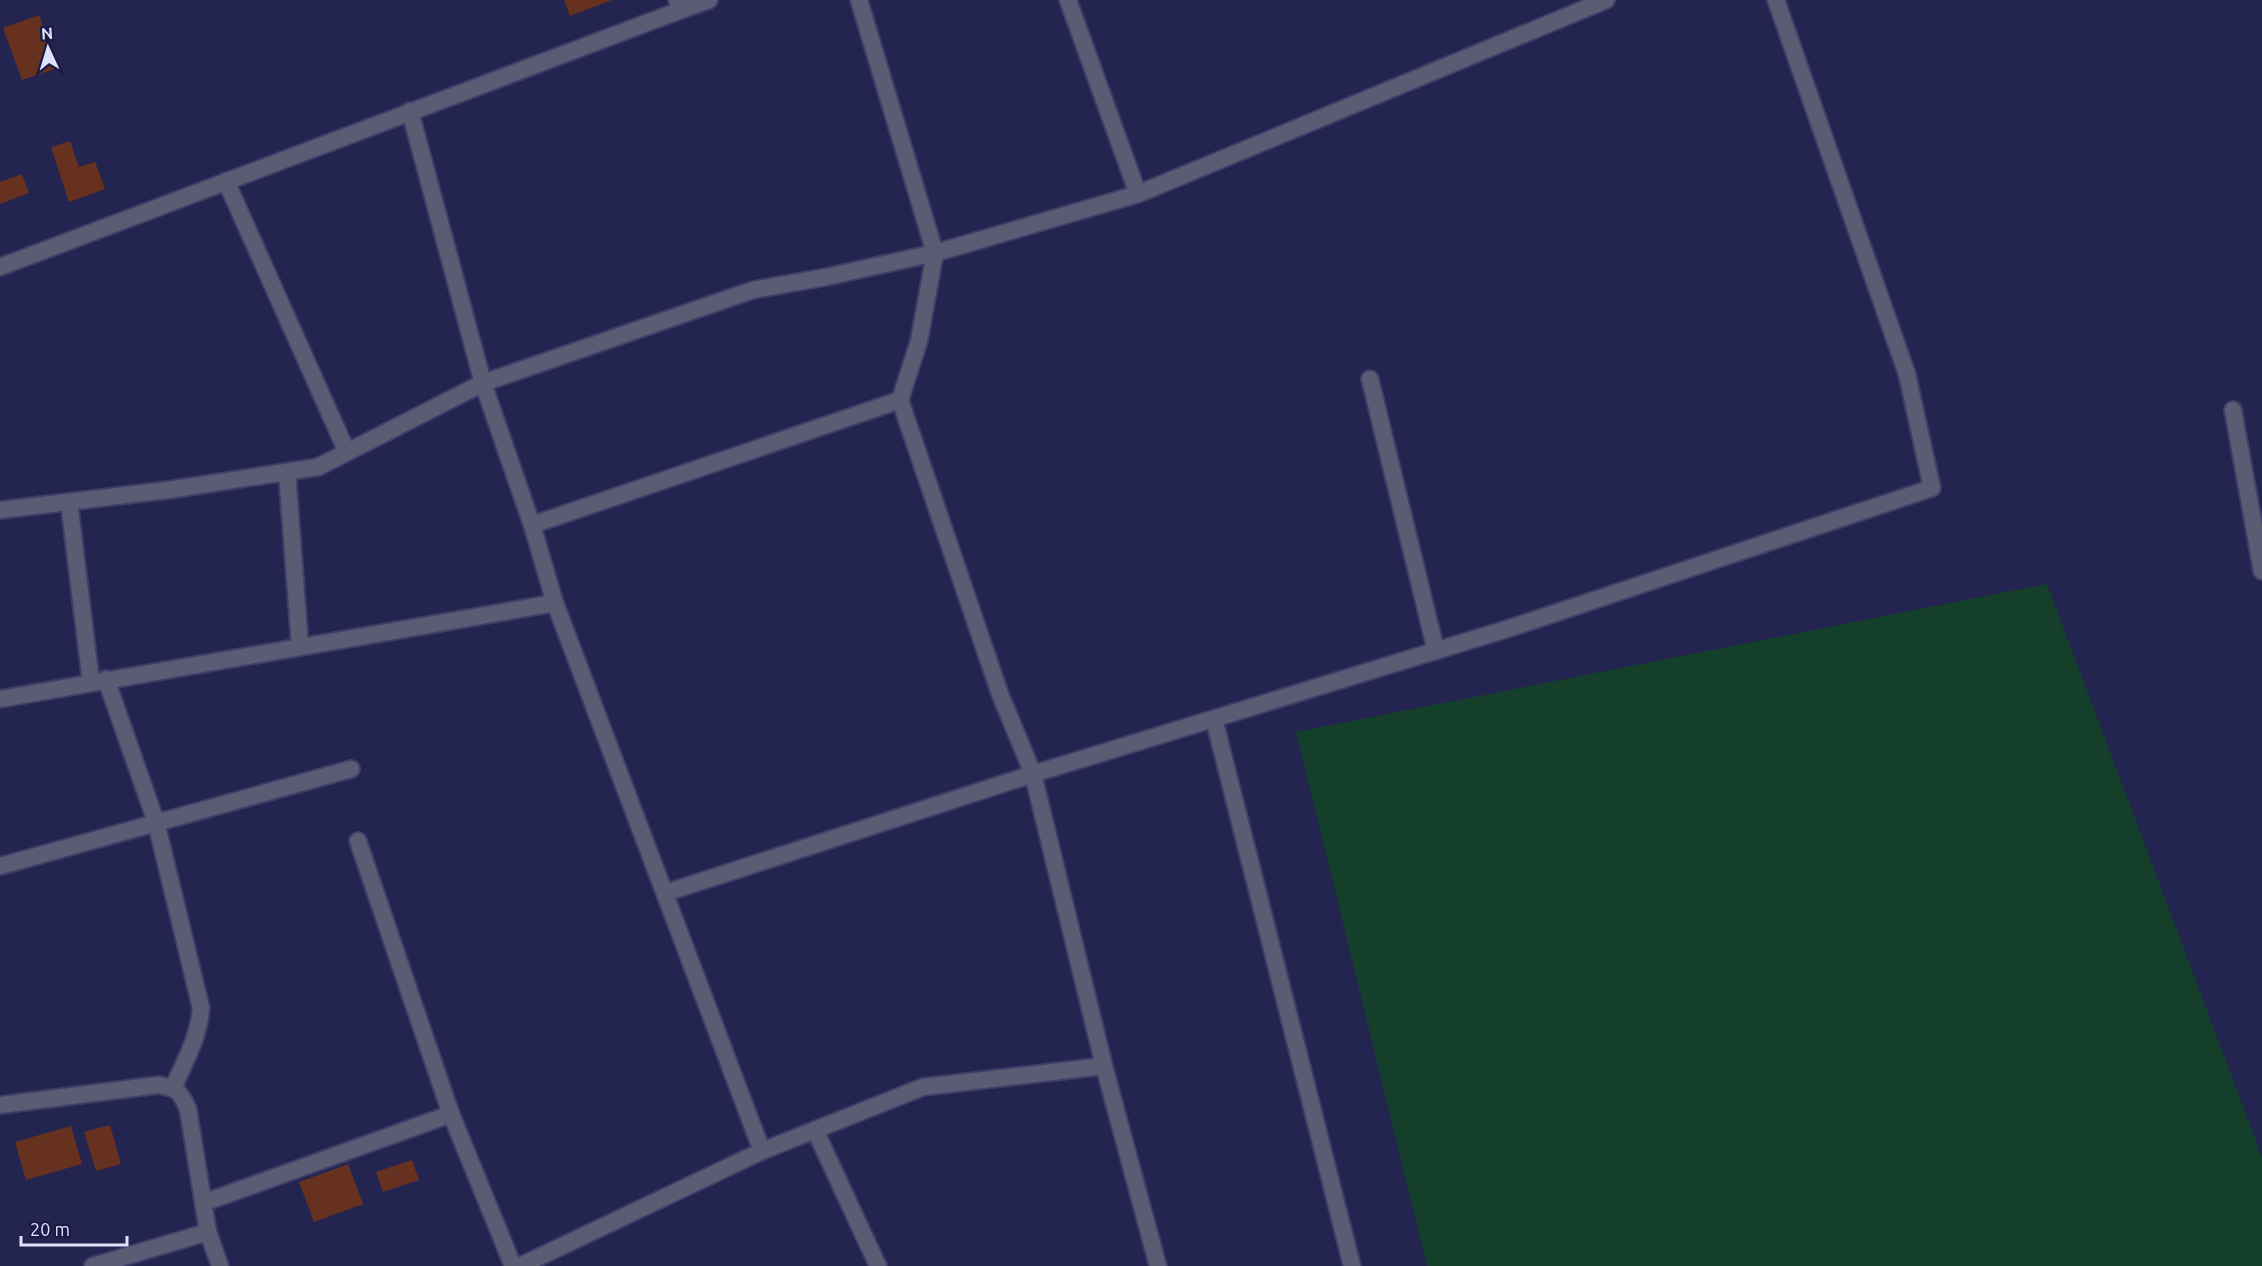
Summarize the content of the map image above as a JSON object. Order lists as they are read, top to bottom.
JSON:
{
  "scale_bar": "20 m",
  "north": "top"
}
